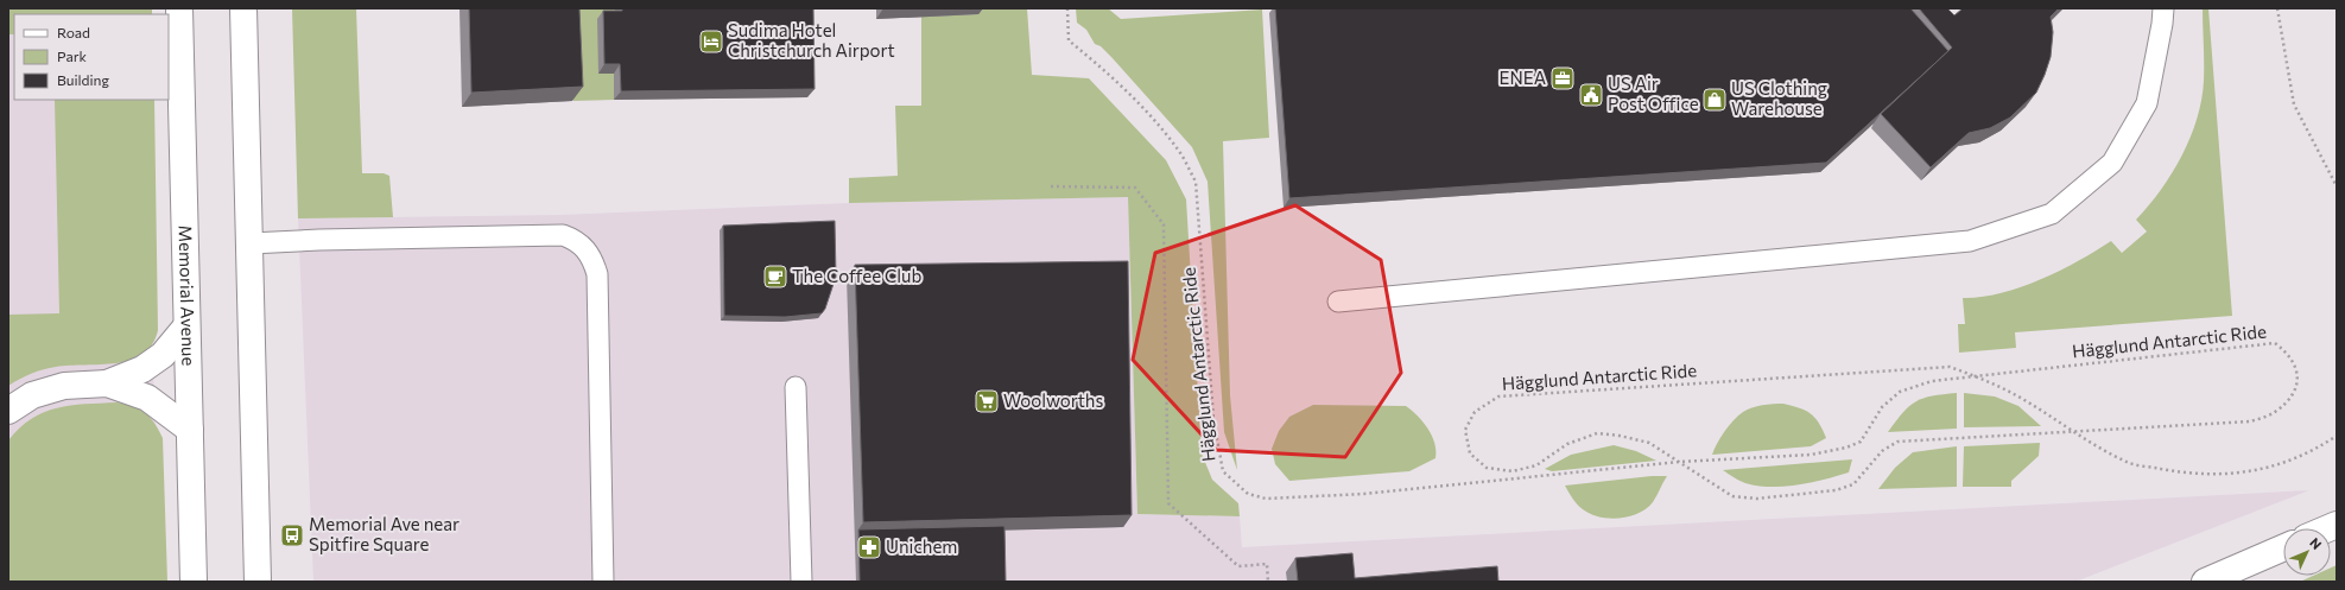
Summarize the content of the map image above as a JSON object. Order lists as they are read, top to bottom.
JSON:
{
  "streets": {
    "main road": ["Memorial Avenue"],
    "path": ["Hägglund Antarctic Ride"]
  },
  "places": {
    "hotel": ["Sudima Hotel Christchurch Airport"],
    "office": ["ENEA"],
    "public building": ["US Air Post Office"],
    "shop": ["US Clothing Warehouse"],
    "cafe": ["The Coffee Club"],
    "supermarket": ["Woolworths"],
    "bus stop": ["Memorial Ave near Spitfire Square"],
    "pharmacy": ["Unichem"]
  },
  "legend": ["Road", "Park", "Building"],
  "north": "top right"
}
